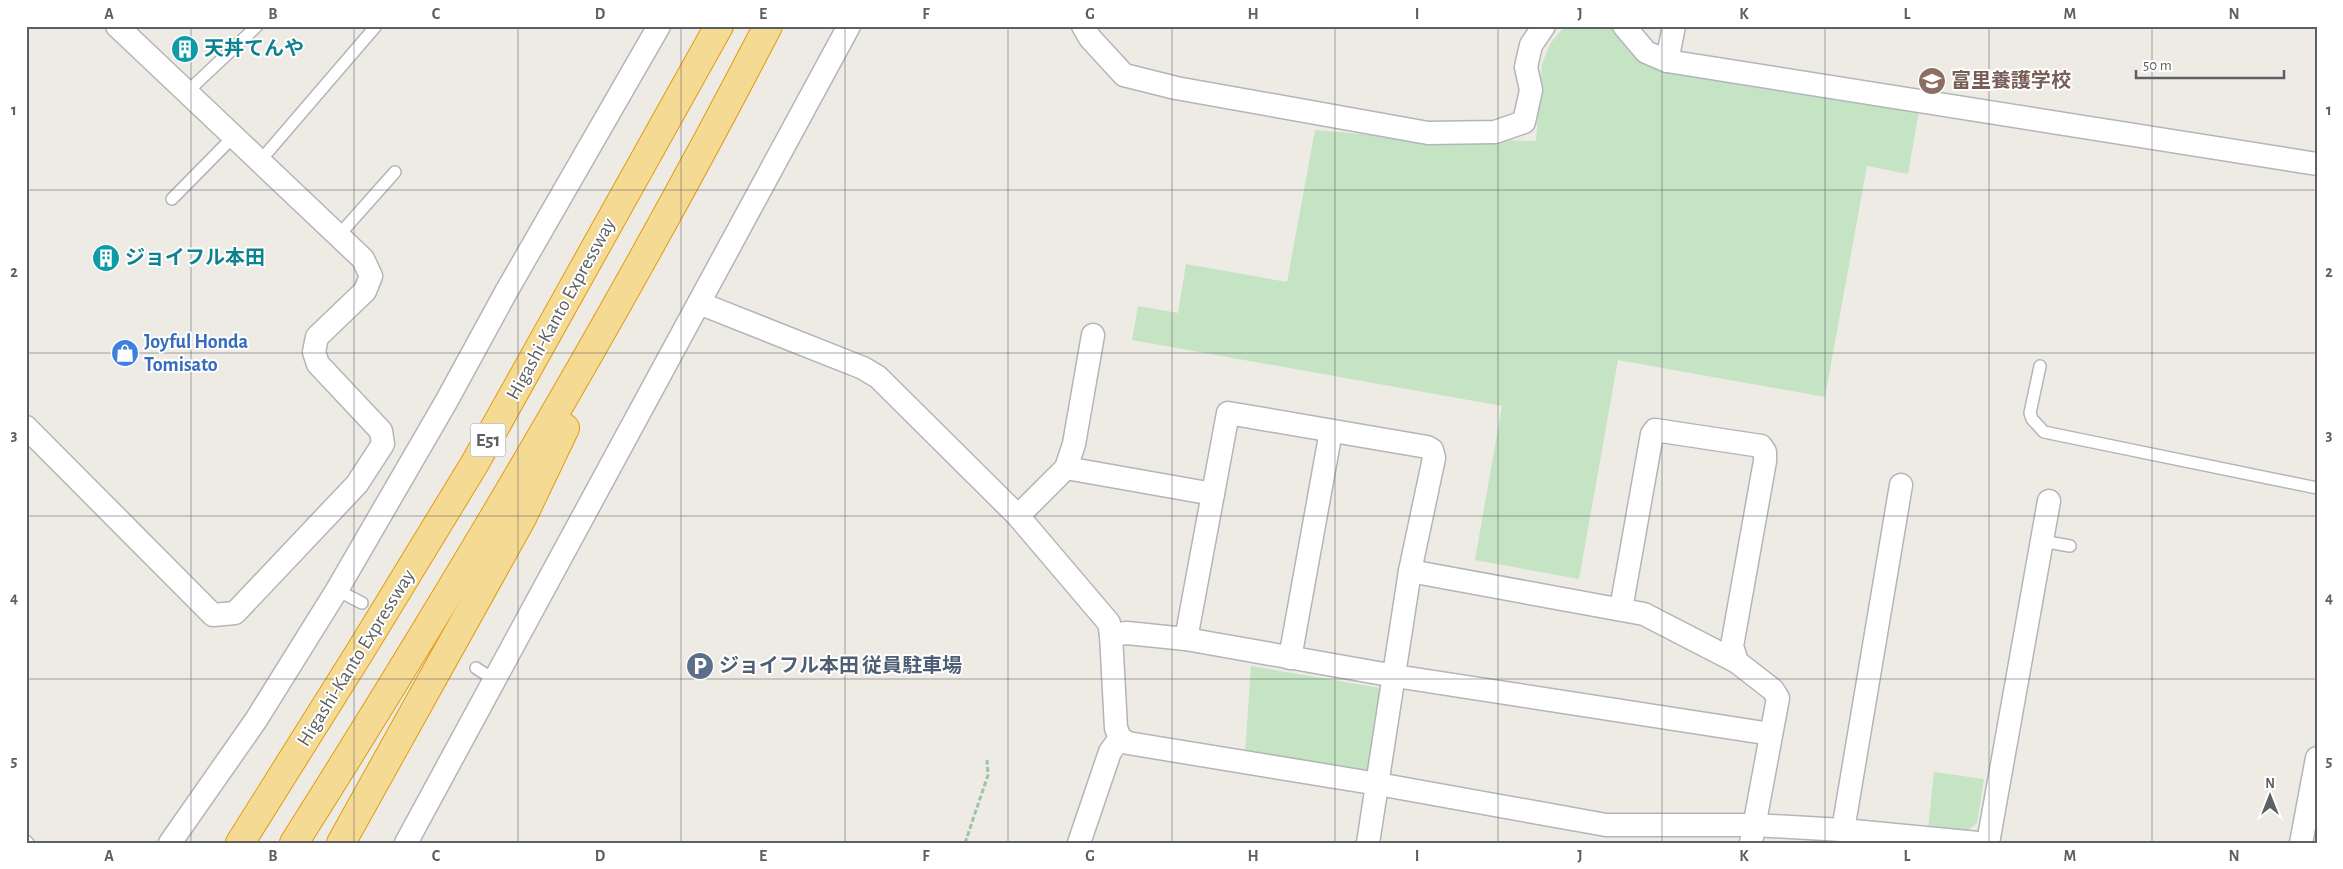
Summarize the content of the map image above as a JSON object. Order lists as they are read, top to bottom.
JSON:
{
  "streets": {
    "highway": ["Higashi-Kanto Expressway", "E51"]
  },
  "places": {
    "building": ["天丼てんや", "ジョイフル本田"],
    "school or university": ["富里養護学校"],
    "shop": ["Joyful Honda Tomisato"],
    "parking": ["ジョイフル本田 従員駐車場"]
  },
  "scale_bar": "50 m",
  "north": "top",
  "grid": {
    "columns": [
      "A",
      "B",
      "C",
      "D",
      "E",
      "F",
      "G",
      "H",
      "I",
      "J",
      "K",
      "L",
      "M",
      "N"
    ],
    "rows": [
      "1",
      "2",
      "3",
      "4",
      "5"
    ]
  }
}
